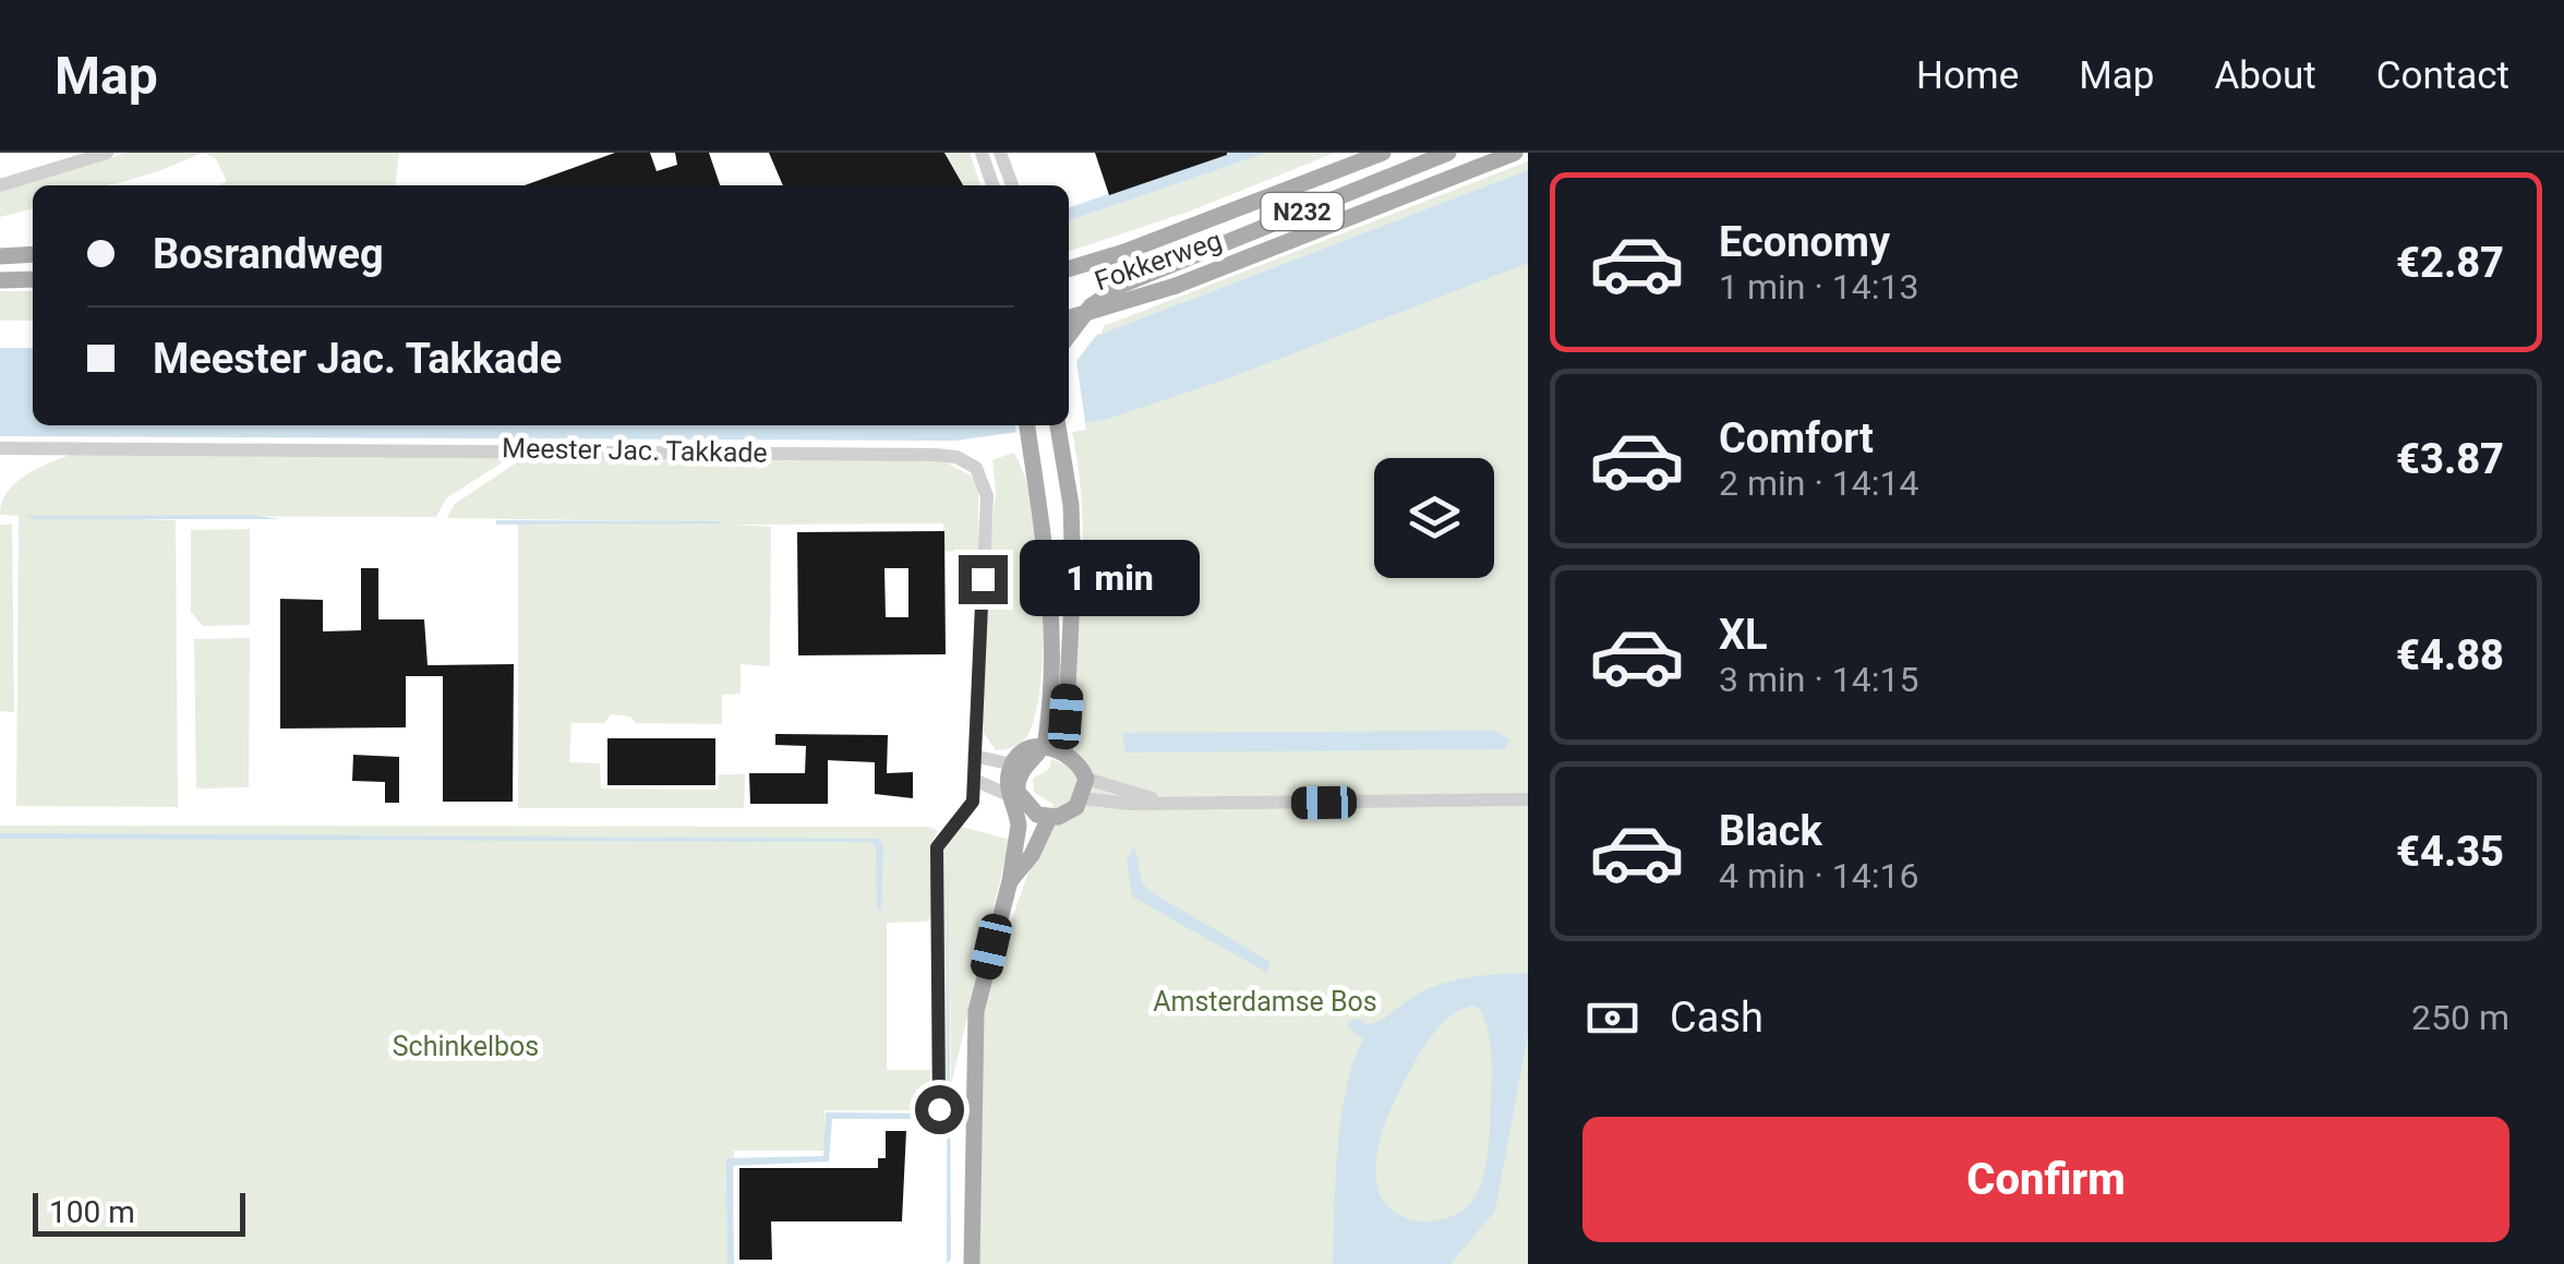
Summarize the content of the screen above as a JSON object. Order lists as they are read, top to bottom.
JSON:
{
  "streets": {
    "main road": ["N232", "Fokkerweg"],
    "street": ["Meester Jac. Takkade"]
  },
  "parks": ["Amsterdamse Bos", "Schinkelbos"],
  "scale_bar": "100 m",
  "page": {
    "header": "Map",
    "nav": [
      "Home",
      "Map",
      "About",
      "Contact"
    ],
    "list": [
      {
        "name": "Economy",
        "note": "1 min · 14:13",
        "value": "€2.87"
      },
      {
        "name": "Comfort",
        "note": "2 min · 14:14",
        "value": "€3.87"
      },
      {
        "name": "XL",
        "note": "3 min · 14:15",
        "value": "€4.88"
      },
      {
        "name": "Black",
        "note": "4 min · 14:16",
        "value": "€4.35"
      }
    ],
    "banner": ["Bosrandweg", "Meester Jac. Takkade"],
    "bubble": "1 min",
    "pay": ["Cash", "250 m"],
    "buttons": "Confirm",
    "scale": "100 m"
  }
}
